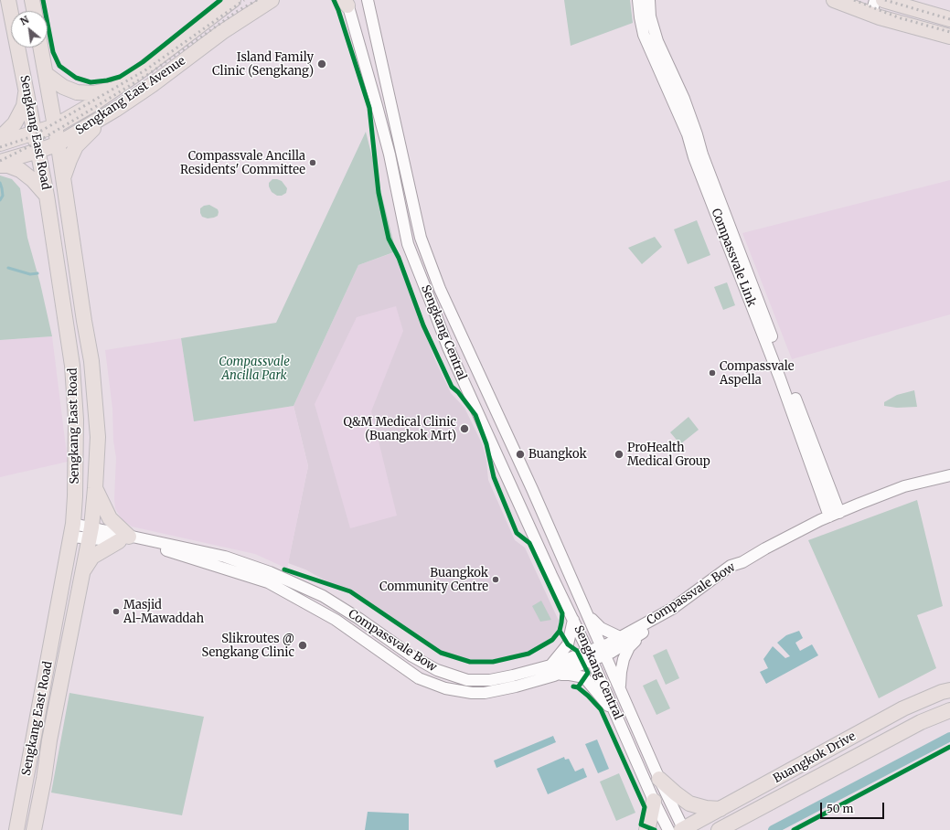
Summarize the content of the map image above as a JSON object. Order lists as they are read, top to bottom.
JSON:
{
  "streets": {
    "main road": ["Sengkang East Avenue", "Sengkang East Road", "Buangkok Drive"],
    "street": ["Compassvale Link", "Sengkang Central", "Compassvale Bow"]
  },
  "crossings": [
    ["Sengkang East Avenue", "Sengkang East Road"],
    ["Sengkang East Road", "Compassvale Bow"],
    ["Compassvale Link", "Compassvale Bow"],
    ["Sengkang Central", "Compassvale Bow"],
    ["Sengkang Central", "Buangkok Drive"]
  ],
  "parks": ["Compassvale Ancilla Park"],
  "places": [
    "Island Family Clinic (Sengkang)",
    "Compassvale Ancilla Residents' Committee",
    "Compassvale Aspella",
    "Q&M Medical Clinic (Buangkok Mrt)",
    "Buangkok",
    "ProHealth Medical Group",
    "Buangkok Community Centre",
    "Masjid Al-Mawaddah",
    "Slikroutes @ Sengkang Clinic"
  ],
  "scale_bar": "50 m",
  "north": "top left"
}
